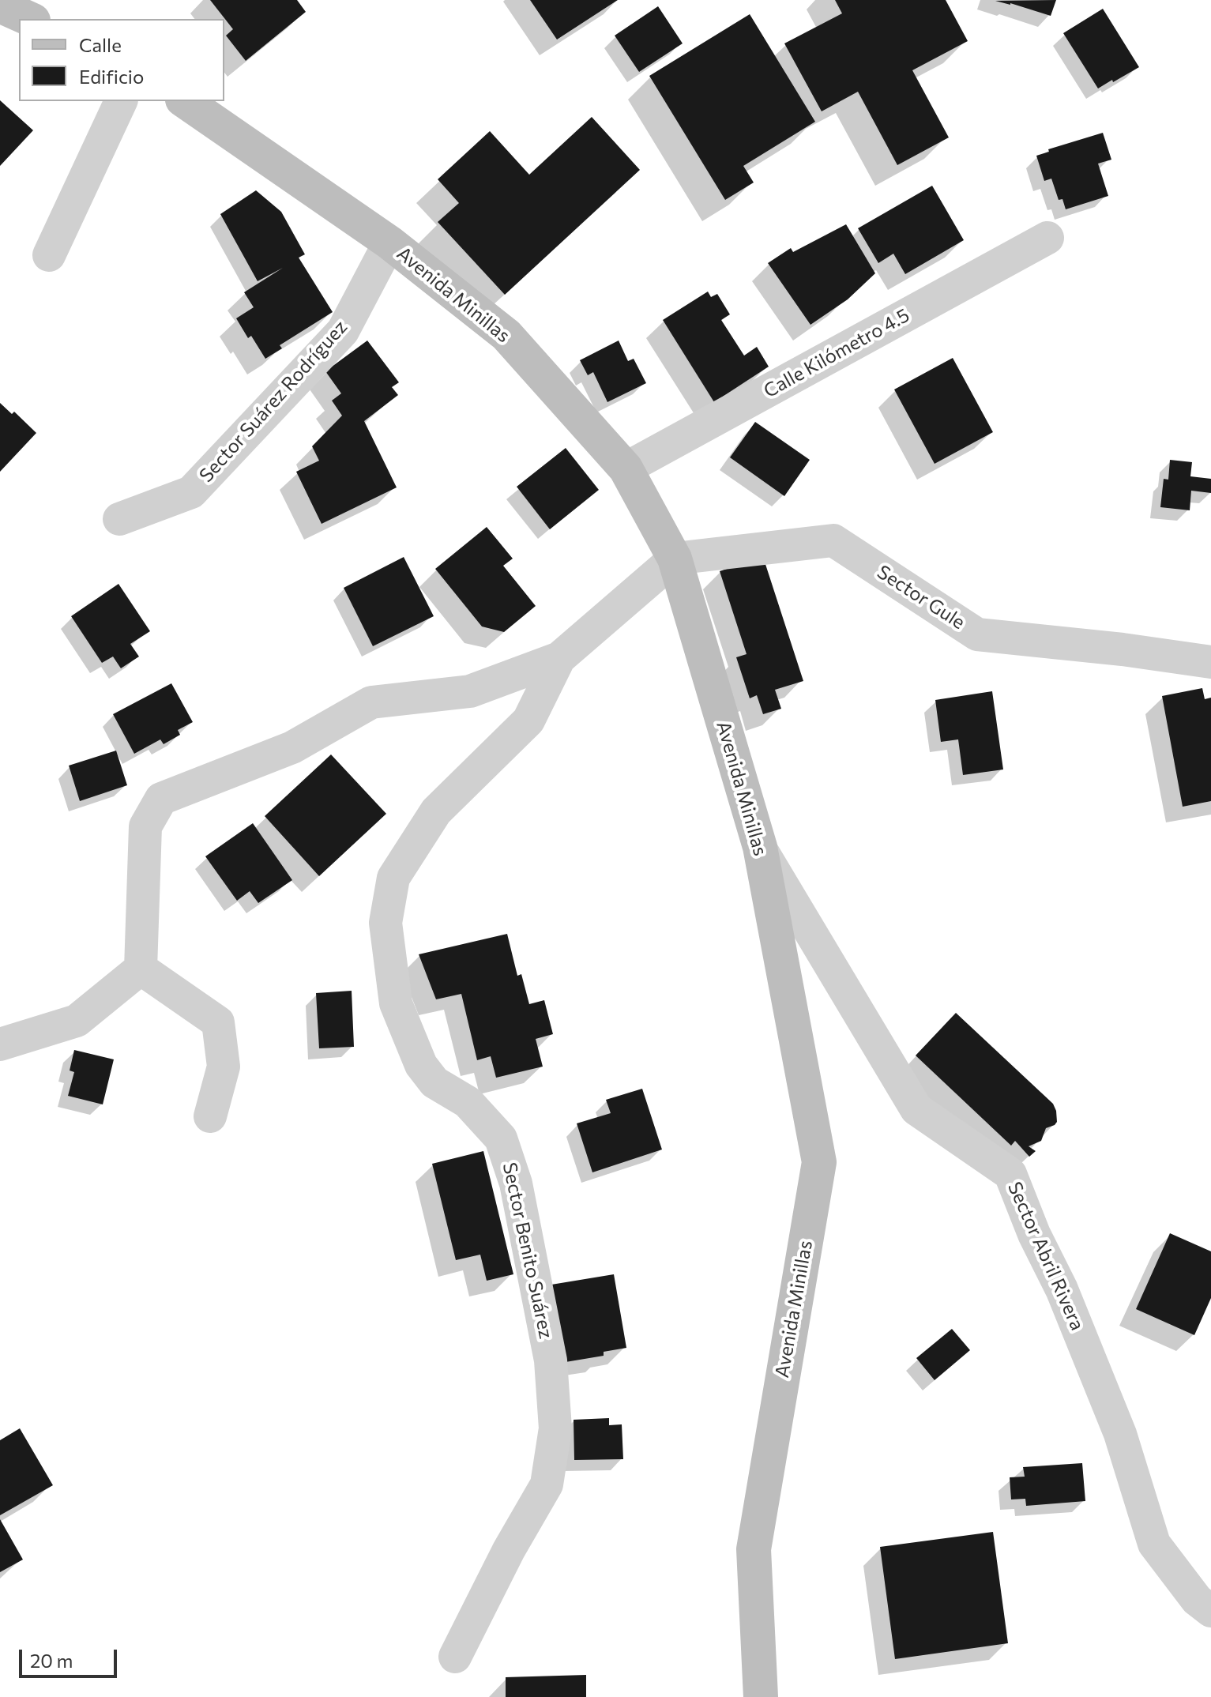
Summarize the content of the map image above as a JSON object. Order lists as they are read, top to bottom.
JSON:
{
  "streets": {
    "street": [
      "Avenida Minillas",
      "Calle Kilómetro 4.5",
      "Sector Suárez Rodríguez",
      "Sector Gule",
      "Sector Benito Suárez",
      "Sector Abril Rivera"
    ]
  },
  "crossings": [
    ["Avenida Minillas", "Calle Kilómetro 4.5"],
    ["Avenida Minillas", "Sector Suárez Rodríguez"],
    ["Avenida Minillas", "Sector Gule"],
    ["Avenida Minillas", "Sector Benito Suárez"],
    ["Avenida Minillas", "Sector Abril Rivera"],
    ["Sector Gule", "Sector Benito Suárez"]
  ],
  "legend": ["Calle", "Edificio"],
  "scale_bar": "20 m"
}
